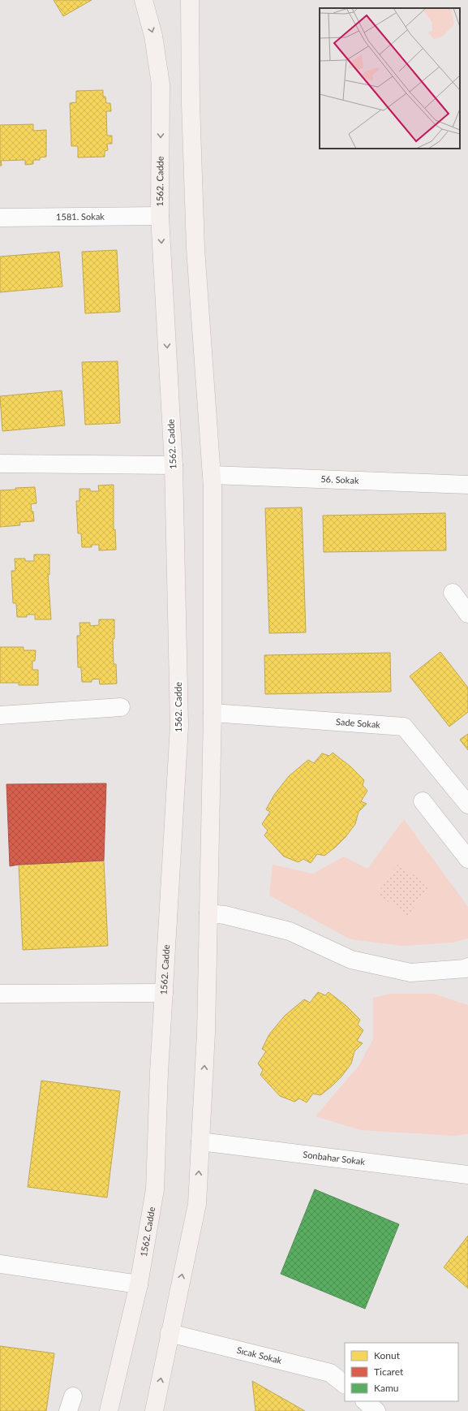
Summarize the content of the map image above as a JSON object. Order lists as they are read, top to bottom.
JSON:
{
  "streets": {
    "main road": ["1562. Cadde"],
    "street": [
      "1581. Sokak",
      "56. Sokak",
      "Sade Sokak",
      "Sonbahar Sokak",
      "Sıcak Sokak"
    ]
  },
  "crossings": [
    ["1562. Cadde", "1581. Sokak"]
  ],
  "legend": ["Konut", "Ticaret", "Kamu"]
}
